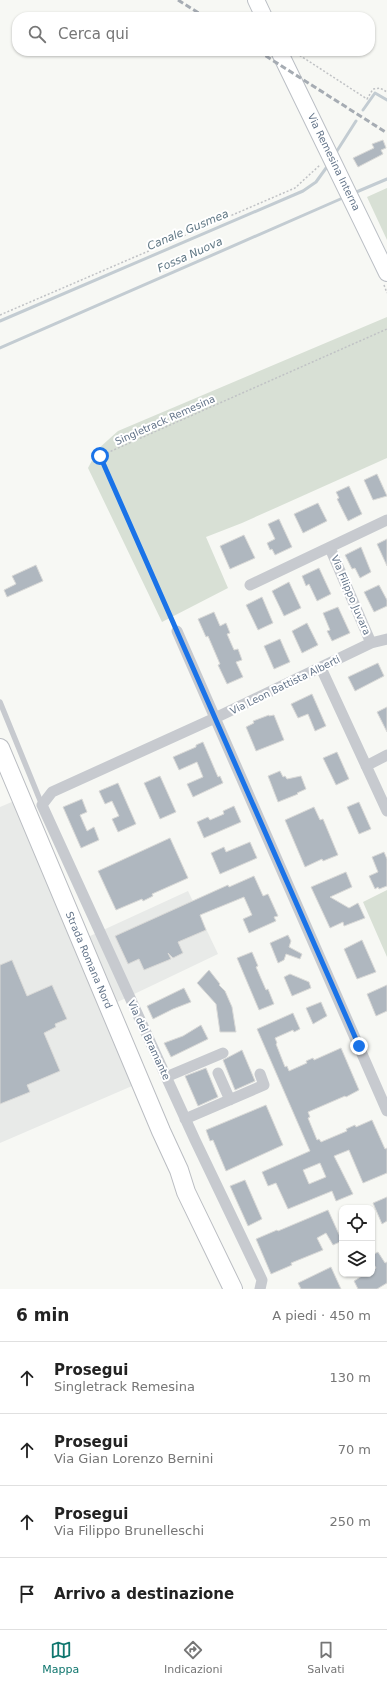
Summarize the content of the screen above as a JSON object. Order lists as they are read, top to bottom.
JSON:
{
  "streets": {
    "main road": ["Strada Romana Nord"],
    "street": [
      "Via Remesina Interna",
      "Via Filippo Juvara",
      "Via Leon Battista Alberti",
      "Via del Bramante"
    ],
    "path": ["Singletrack Remesina"]
  },
  "crossings": [
    ["Via Filippo Juvara", "Via Leon Battista Alberti"],
    ["Via Leon Battista Alberti", "Via del Bramante"]
  ],
  "water": ["Canale Gusmea", "Fossa Nuova"],
  "page": {
    "search": "Cerca qui",
    "heading": ["6 min", "A piedi · 450 m"],
    "list": [
      ["Prosegui", "Singletrack Remesina", "130 m"],
      ["Prosegui", "Via Gian Lorenzo Bernini", "70 m"],
      ["Prosegui", "Via Filippo Brunelleschi", "250 m"],
      "Arrivo a destinazione"
    ],
    "nav": ["Mappa", "Indicazioni", "Salvati"]
  }
}
